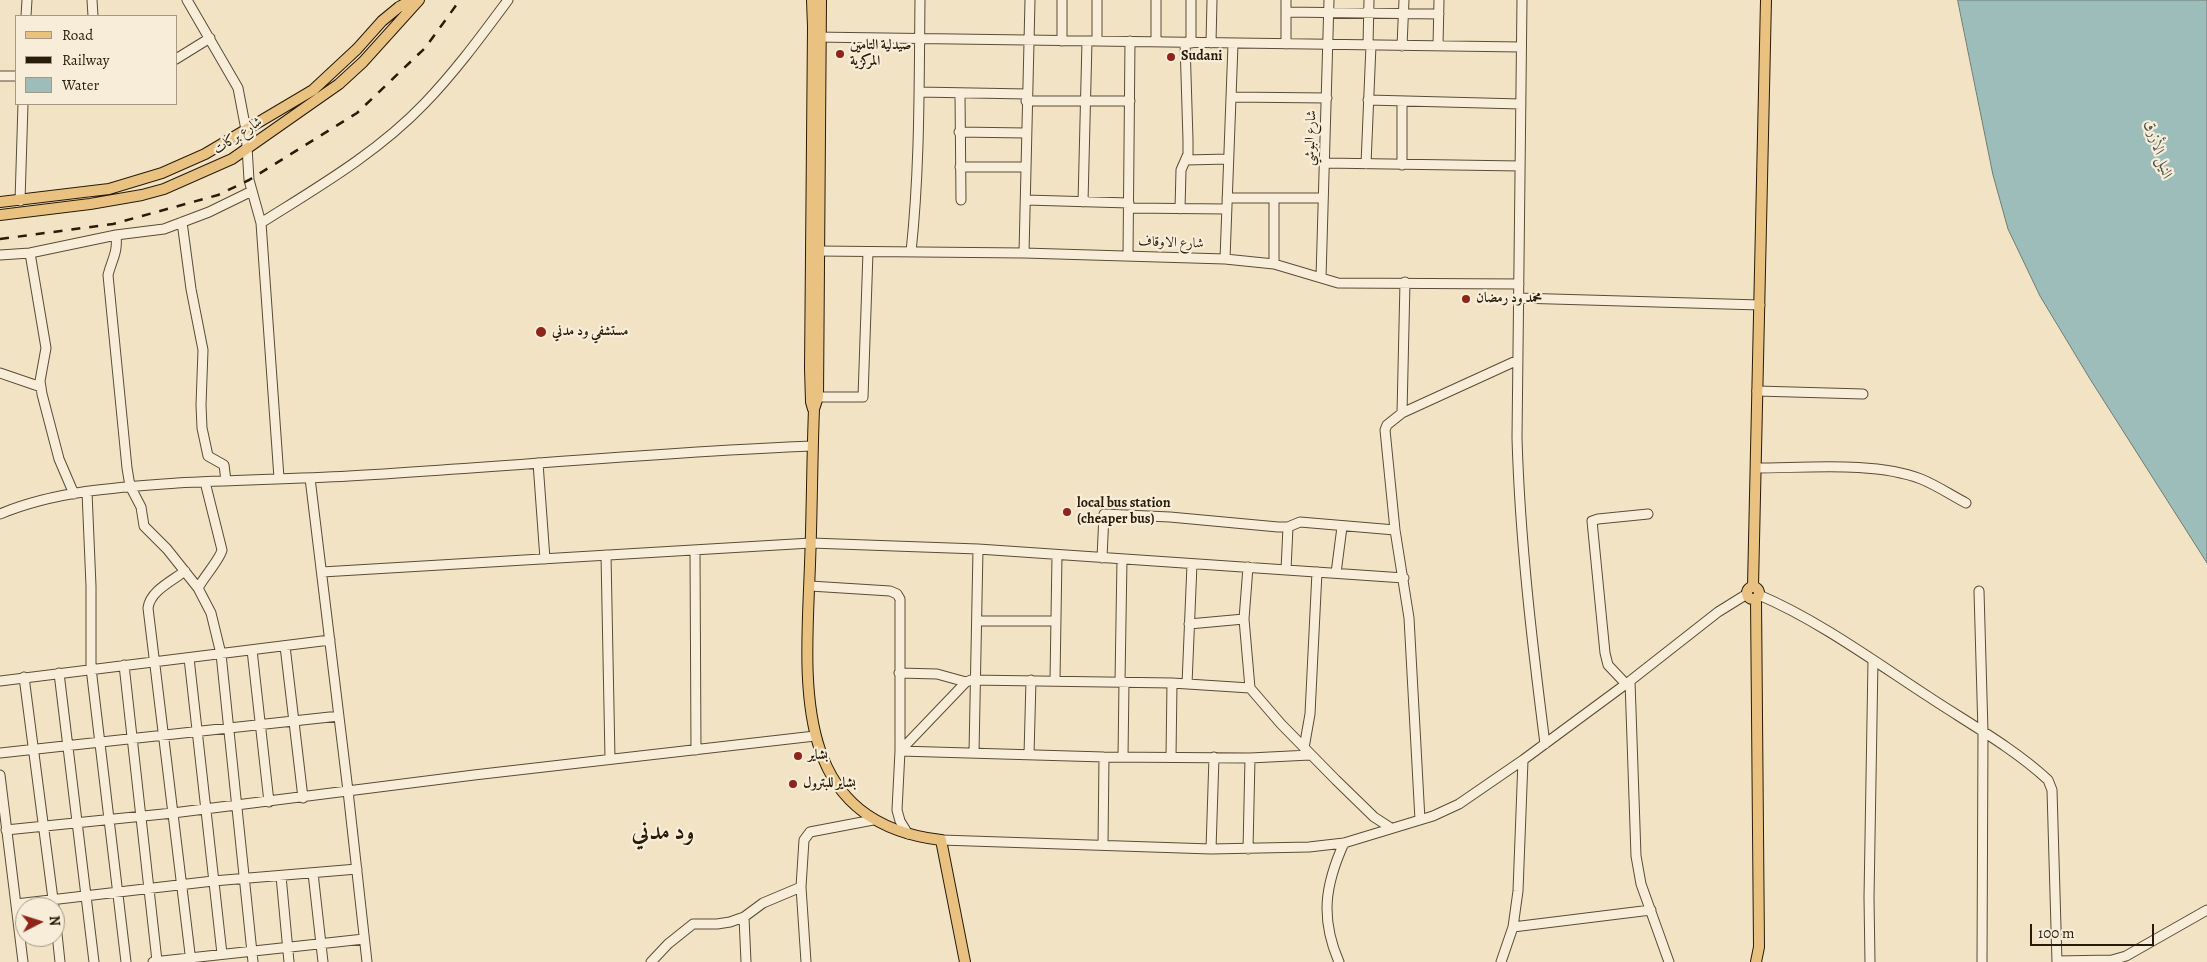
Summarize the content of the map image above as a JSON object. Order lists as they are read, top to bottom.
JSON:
{
  "streets": {
    "main road": ["شارع بركات"],
    "street": ["شارع البوشي", "شارع الاوقاف"]
  },
  "crossings": [
    ["شارع البوشي", "شارع الاوقاف"]
  ],
  "districts": ["ود مدني"],
  "water": ["النيل الأزرق"],
  "places": [
    "صيدلية التامين المركزية",
    "Sudani",
    "محمد ود رمضان",
    "مستشفي ود مدني",
    "local bus station (cheaper bus)",
    "بشاير",
    "بشاير للبترول"
  ],
  "legend": ["Road", "Railway", "Water"],
  "scale_bar": "100 m",
  "north": "right"
}
